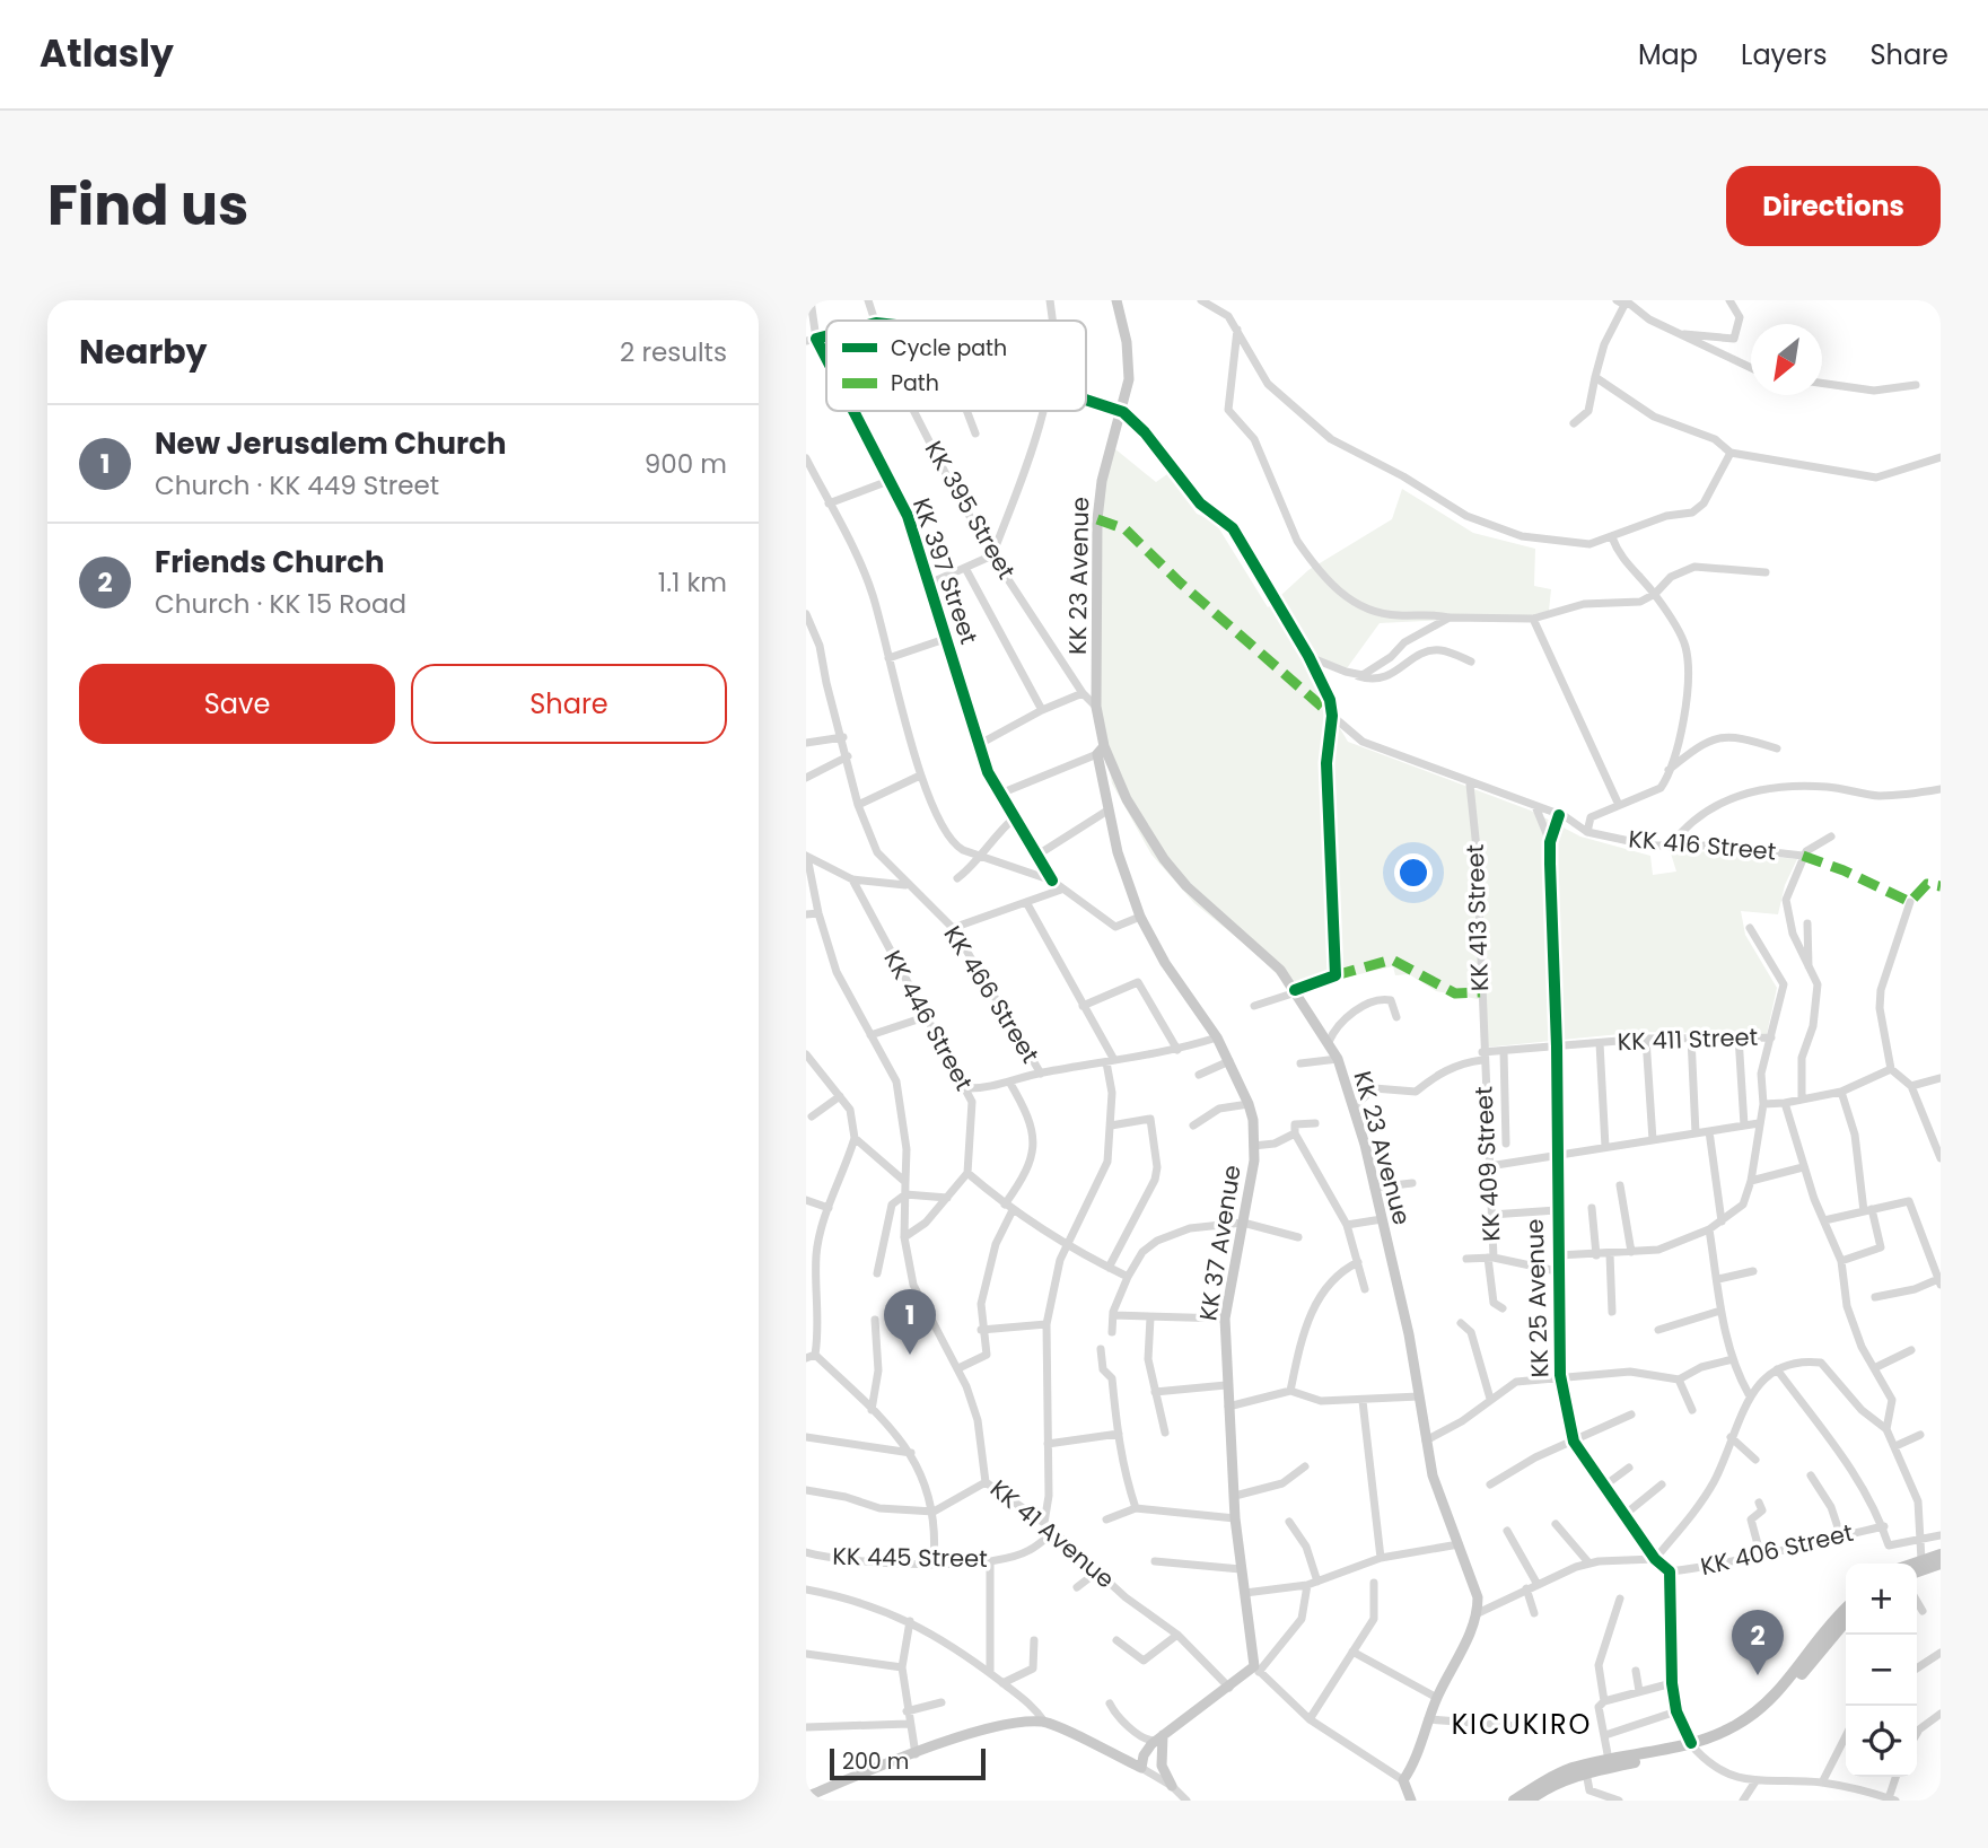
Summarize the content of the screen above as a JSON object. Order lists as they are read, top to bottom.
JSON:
{
  "streets": {
    "main road": ["KK 23 Avenue", "KK 37 Avenue"],
    "street": [
      "KK 395 Street",
      "KK 397 Street",
      "KK 416 Street",
      "KK 413 Street",
      "KK 466 Street",
      "KK 446 Street",
      "KK 411 Street",
      "KK 409 Street",
      "KK 25 Avenue",
      "KK 41 Avenue",
      "KK 406 Street",
      "KK 445 Street"
    ]
  },
  "crossings": [
    ["KK 395 Street", "KK 23 Avenue"],
    ["KK 397 Street", "KK 37 Avenue"],
    ["KK 23 Avenue", "KK 411 Street"],
    ["KK 23 Avenue", "KK 37 Avenue"],
    ["KK 416 Street", "KK 25 Avenue"],
    ["KK 413 Street", "KK 411 Street"],
    ["KK 413 Street", "KK 409 Street"],
    ["KK 411 Street", "KK 409 Street"],
    ["KK 411 Street", "KK 25 Avenue"],
    ["KK 409 Street", "KK 25 Avenue"],
    ["KK 25 Avenue", "KK 406 Street"],
    ["KK 41 Avenue", "KK 445 Street"]
  ],
  "districts": ["KICUKIRO"],
  "legend": ["Cycle path", "Path"],
  "scale_bar": "200 m",
  "north": "bottom left",
  "page": {
    "header": "Atlasly",
    "nav": ["Map", "Layers", "Share"],
    "title": "Find us",
    "buttons": [
      "Directions",
      ["Save", "Share"]
    ],
    "heading": ["Nearby", "2 results"],
    "list": [
      {
        "mark": "1",
        "name": "New Jerusalem Church",
        "note": "Church · KK 449 Street",
        "value": "900 m"
      },
      {
        "mark": "2",
        "name": "Friends Church",
        "note": "Church · KK 15 Road",
        "value": "1.1 km"
      }
    ],
    "pins": ["1", "2"],
    "map_buttons": ["+", "−"],
    "scale": "200 m"
  }
}
